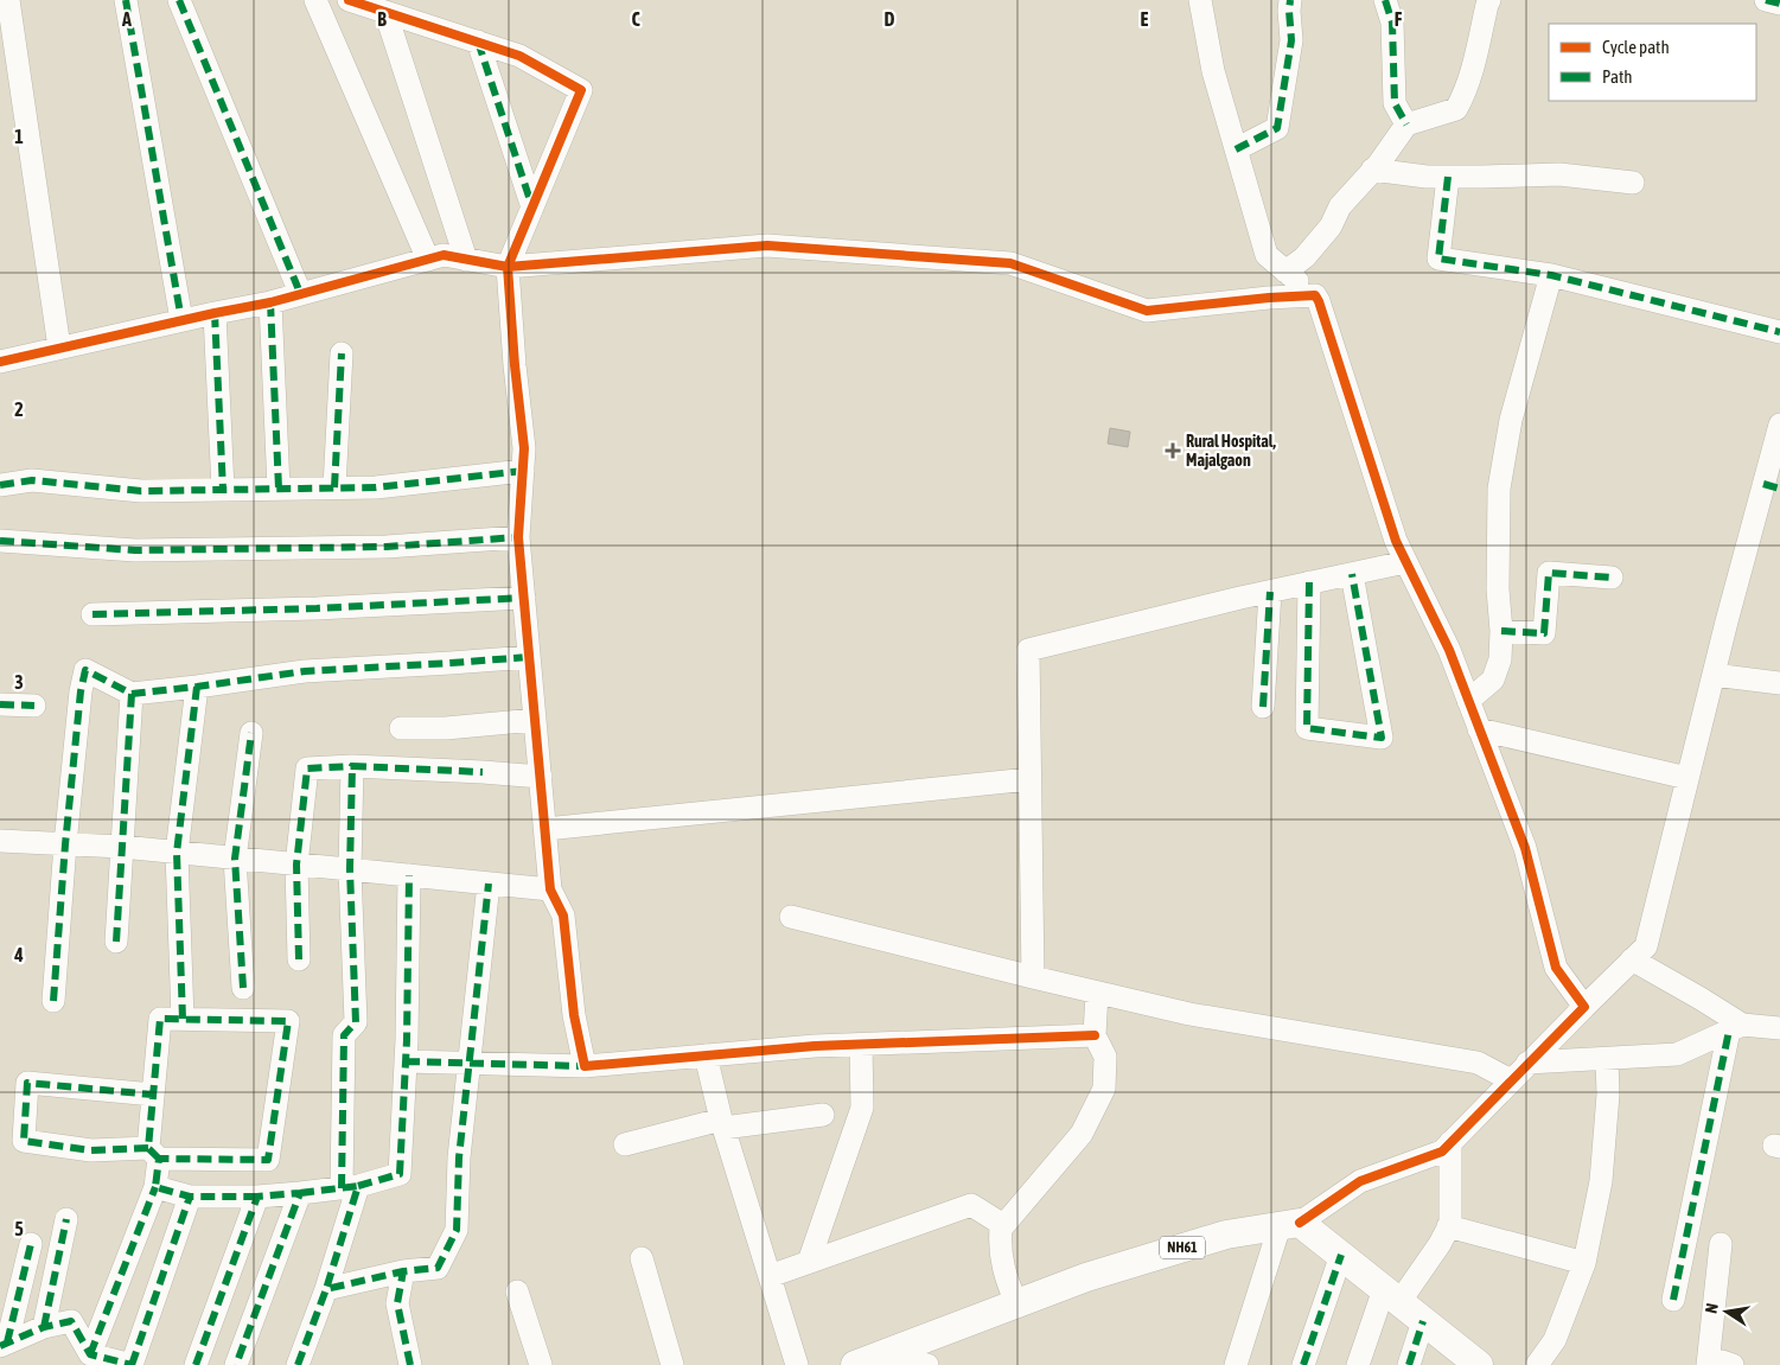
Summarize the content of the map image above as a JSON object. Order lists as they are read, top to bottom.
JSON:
{
  "streets": {
    "main road": ["NH61"]
  },
  "places": {
    "health": ["Rural Hospital, Majalgaon"]
  },
  "legend": ["Cycle path", "Path"],
  "north": "left",
  "grid": {
    "columns": [
      "A",
      "B",
      "C",
      "D",
      "E",
      "F"
    ],
    "rows": [
      "1",
      "2",
      "3",
      "4",
      "5"
    ]
  }
}
